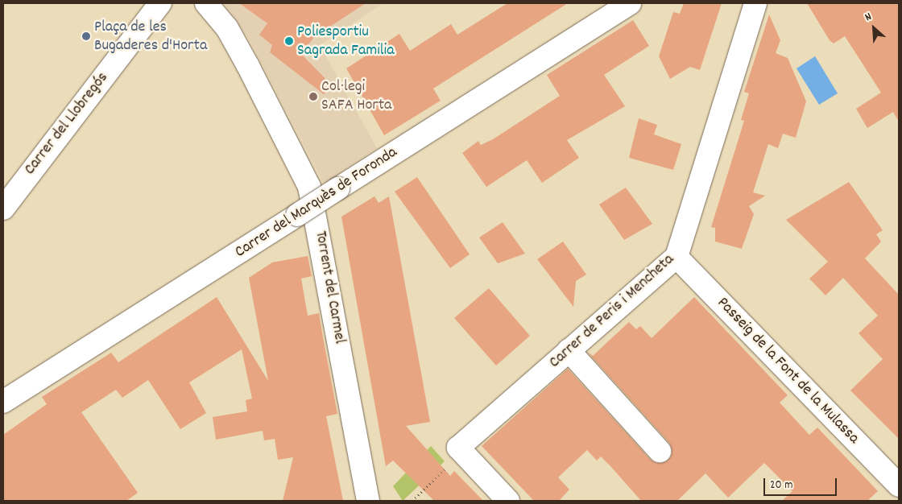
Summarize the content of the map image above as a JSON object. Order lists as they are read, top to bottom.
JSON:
{
  "streets": {
    "street": [
      "Carrer del Llobregós",
      "Carrer del Marquès de Foronda",
      "Torrent del Carmel",
      "Carrer de Peris i Mencheta",
      "Passeig de la Font de la Mulassa"
    ]
  },
  "crossings": [
    ["Carrer de Peris i Mencheta", "Passeig de la Font de la Mulassa"]
  ],
  "places": ["Plaça de les Bugaderes d'Horta", "Poliesportiu Sagrada Familia", "Col·legi SAFA Horta"],
  "scale_bar": "20 m",
  "north": "top left"
}
